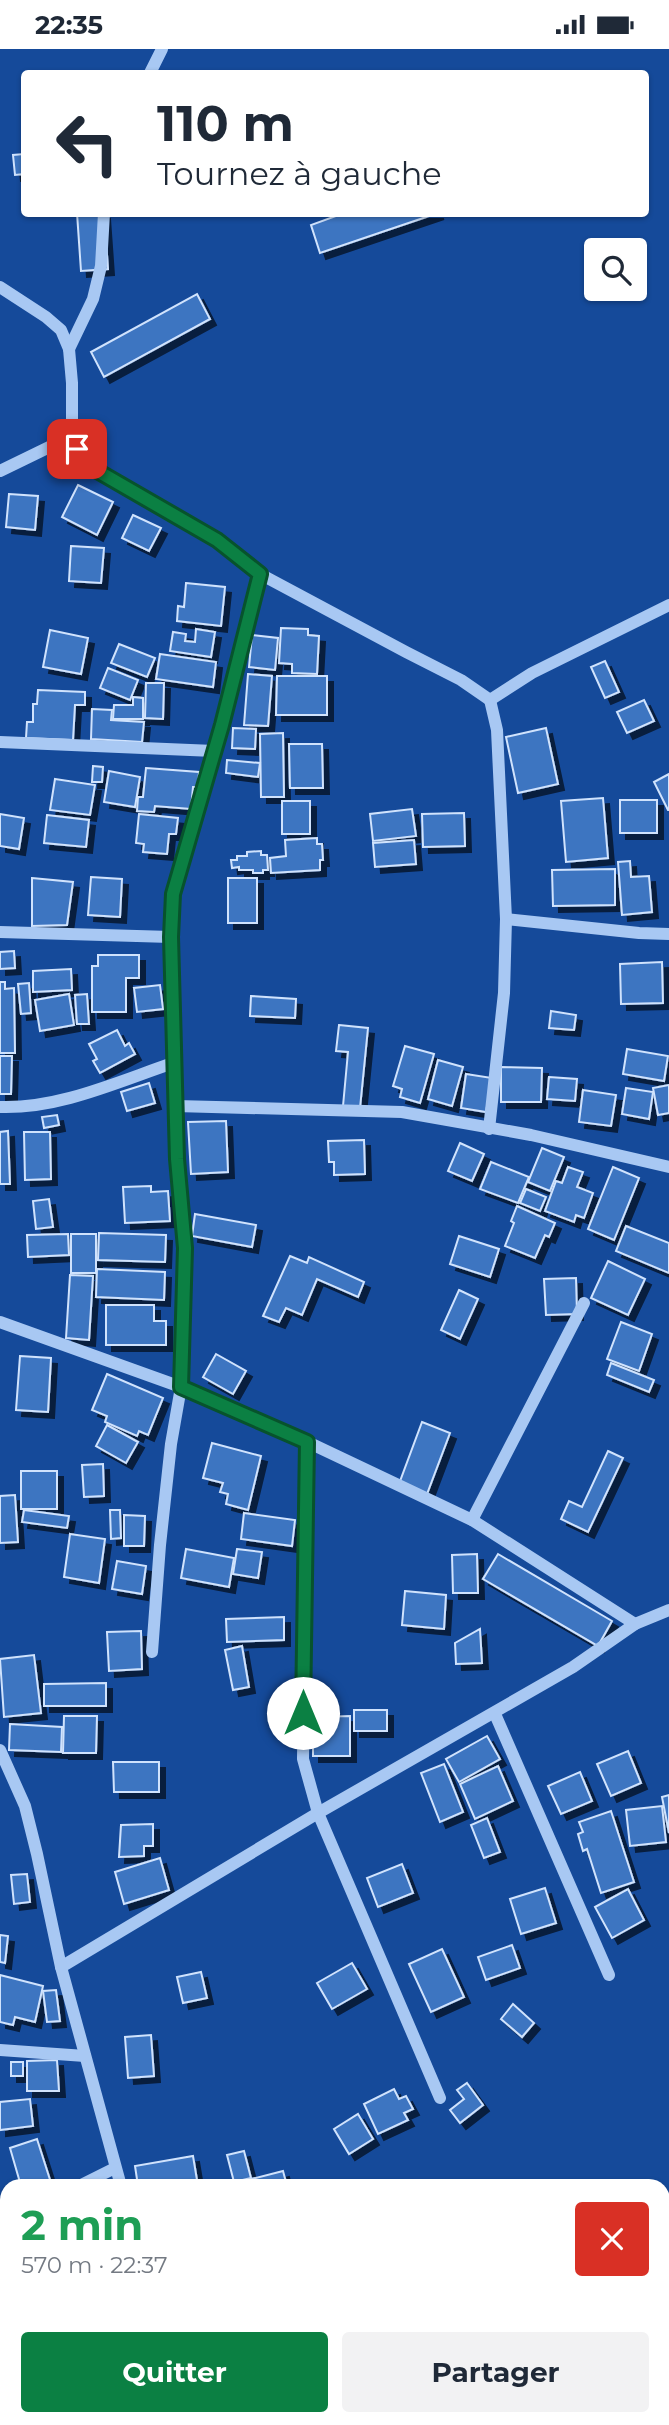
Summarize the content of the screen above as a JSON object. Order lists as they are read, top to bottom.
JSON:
{
  "page": {
    "status": "22:35",
    "turn": ["110 m", "Tournez à gauche"],
    "heading": ["2 min", "570 m · 22:37"],
    "buttons": ["Quitter", "Partager"]
  }
}
